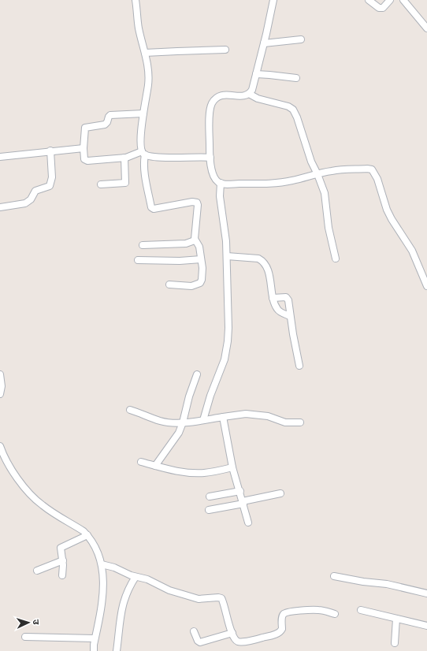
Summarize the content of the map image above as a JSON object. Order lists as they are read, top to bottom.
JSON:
{
  "north": "right"
}
